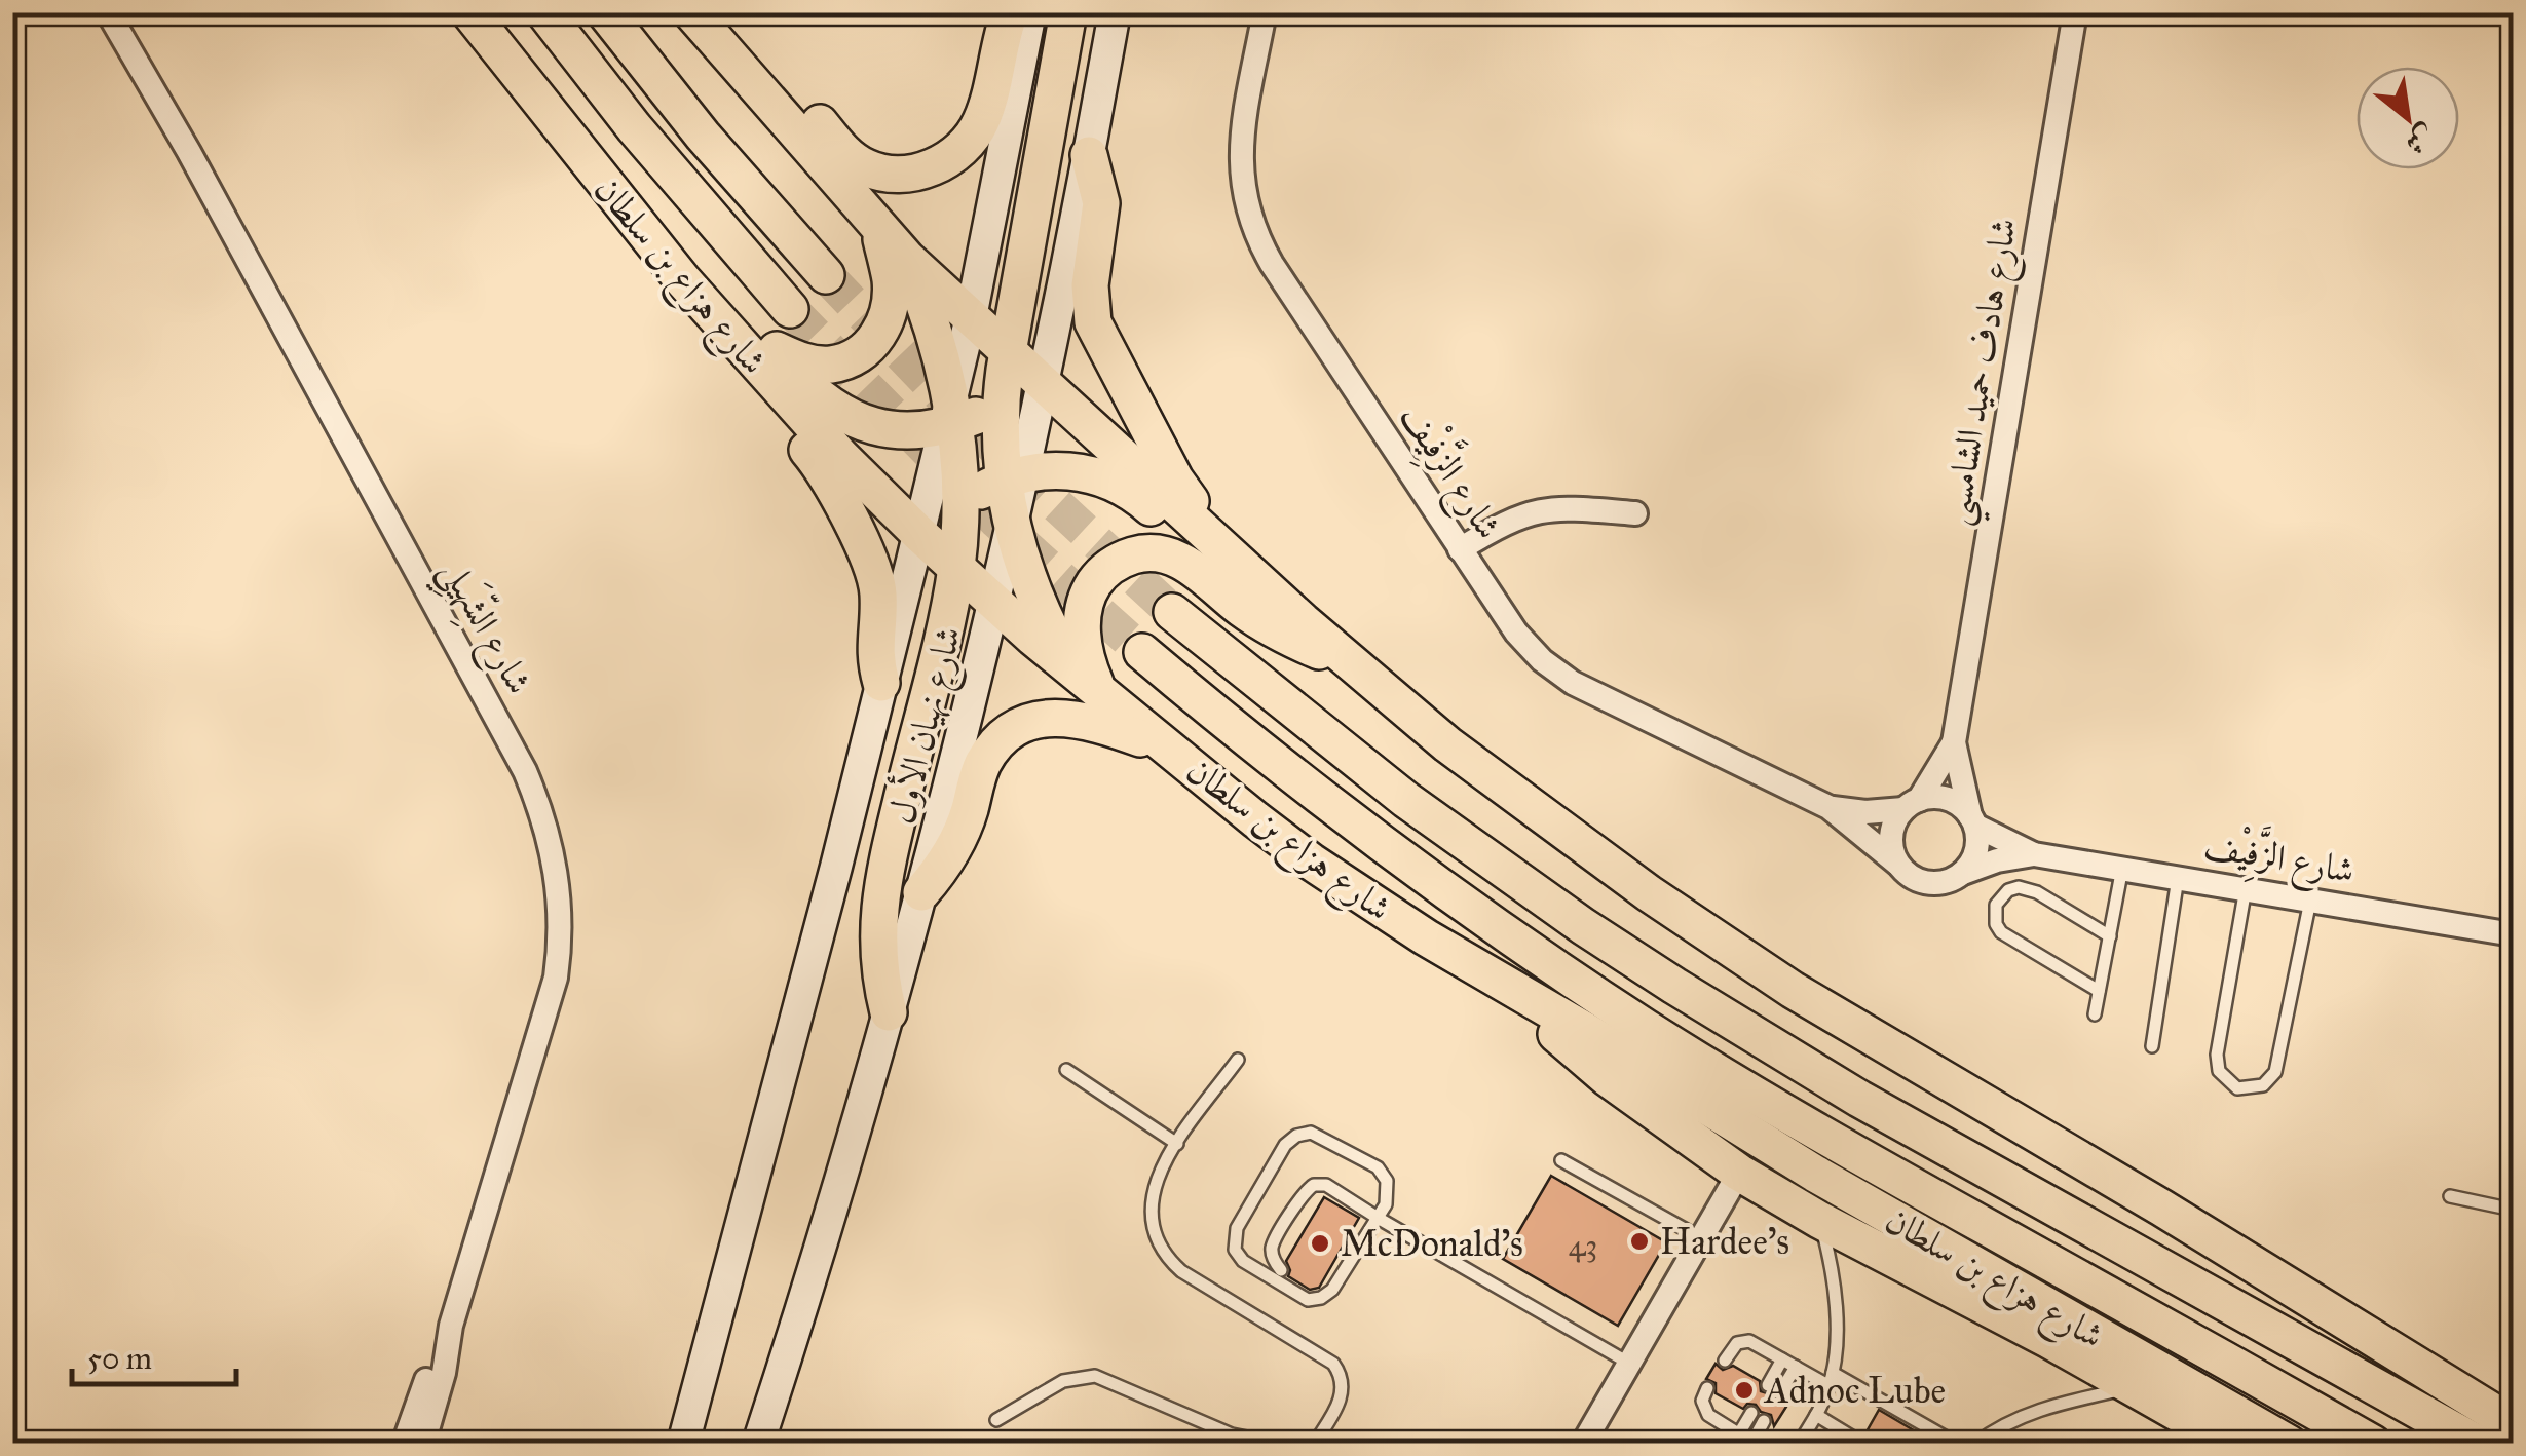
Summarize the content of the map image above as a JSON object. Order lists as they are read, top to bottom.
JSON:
{
  "streets": {
    "main road": ["شارع هزاع بن سلطان", "شارع نهيان الأول"],
    "street": ["شارع هادف حميد الشامسي", "شارع الزَّفِيْف", "شارع الشِّهَيلِي"]
  },
  "crossings": [
    ["شارع هزاع بن سلطان", "شارع نهيان الأول"],
    ["شارع هادف حميد الشامسي", "شارع الزَّفِيْف"]
  ],
  "places": ["Hardee's", "McDonald's", "Adnoc Lube"],
  "house_numbers": ["43"],
  "scale_bar": "50 m",
  "north": "bottom right"
}
